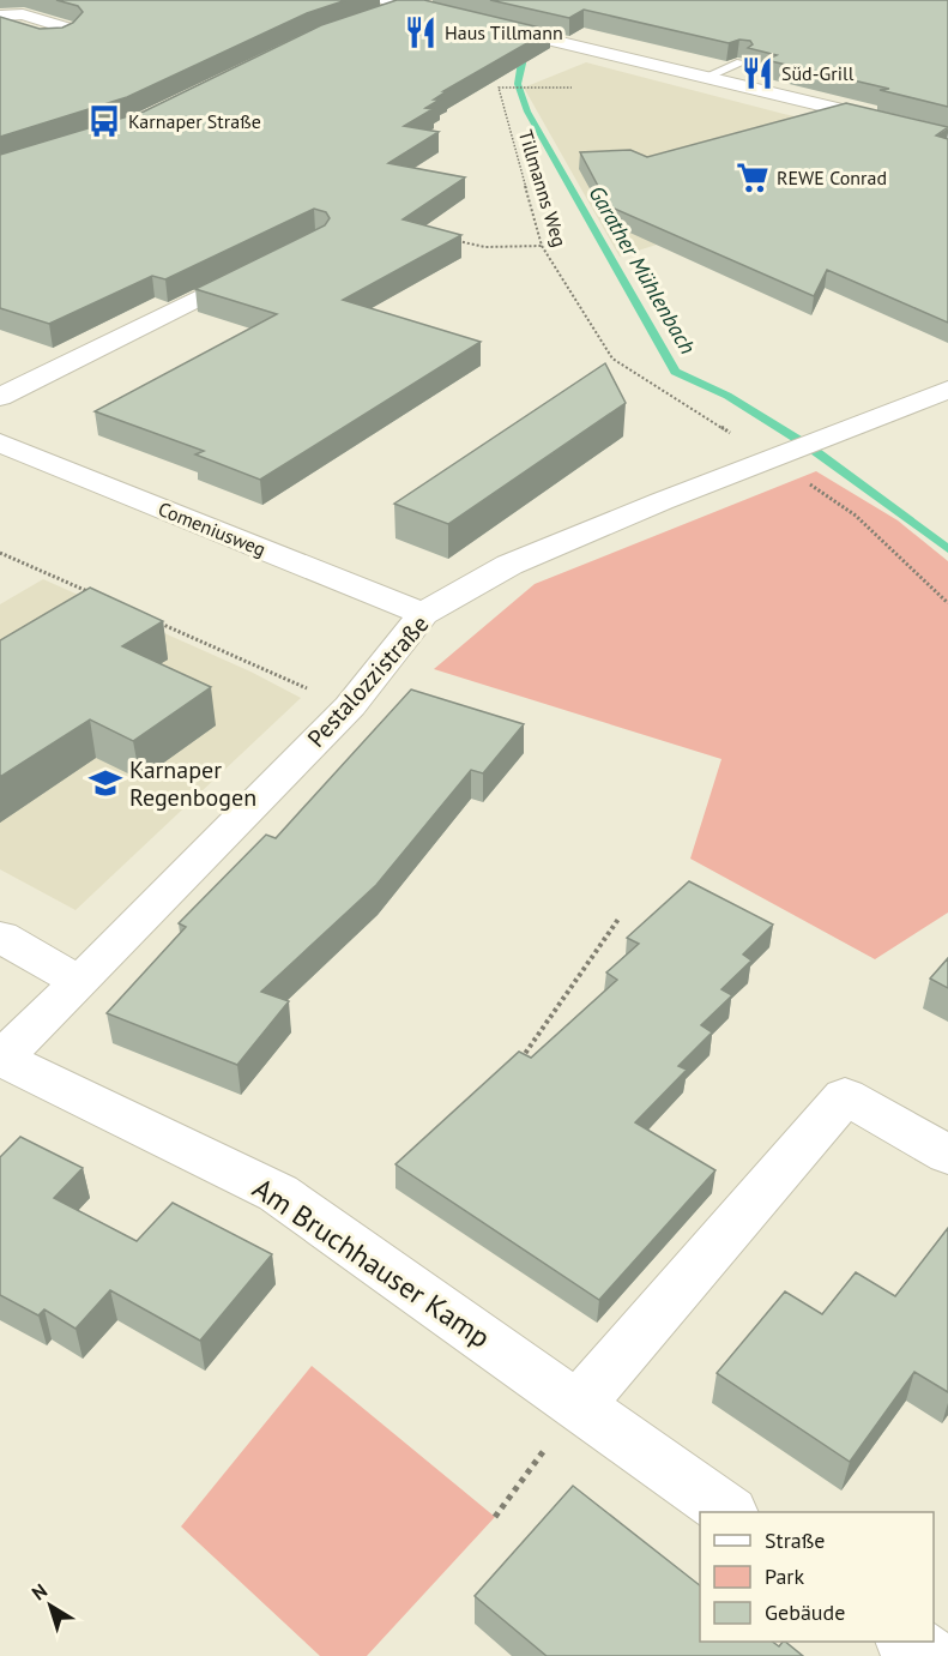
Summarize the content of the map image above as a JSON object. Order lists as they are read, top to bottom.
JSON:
{
  "streets": {
    "street": ["Comeniusweg", "Pestalozzistraße", "Am Bruchhauser Kamp"],
    "path": ["Tillmanns Weg"]
  },
  "crossings": [
    ["Comeniusweg", "Pestalozzistraße"],
    ["Pestalozzistraße", "Am Bruchhauser Kamp"]
  ],
  "water": ["Garather Mühlenbach"],
  "places": {
    "restaurant": ["Haus Tillmann", "Süd-Grill"],
    "bus stop": ["Karnaper Straße"],
    "supermarket": ["REWE Conrad"],
    "school or university": ["Karnaper Regenbogen"]
  },
  "legend": ["Straße", "Park", "Gebäude"],
  "north": "top left"
}
